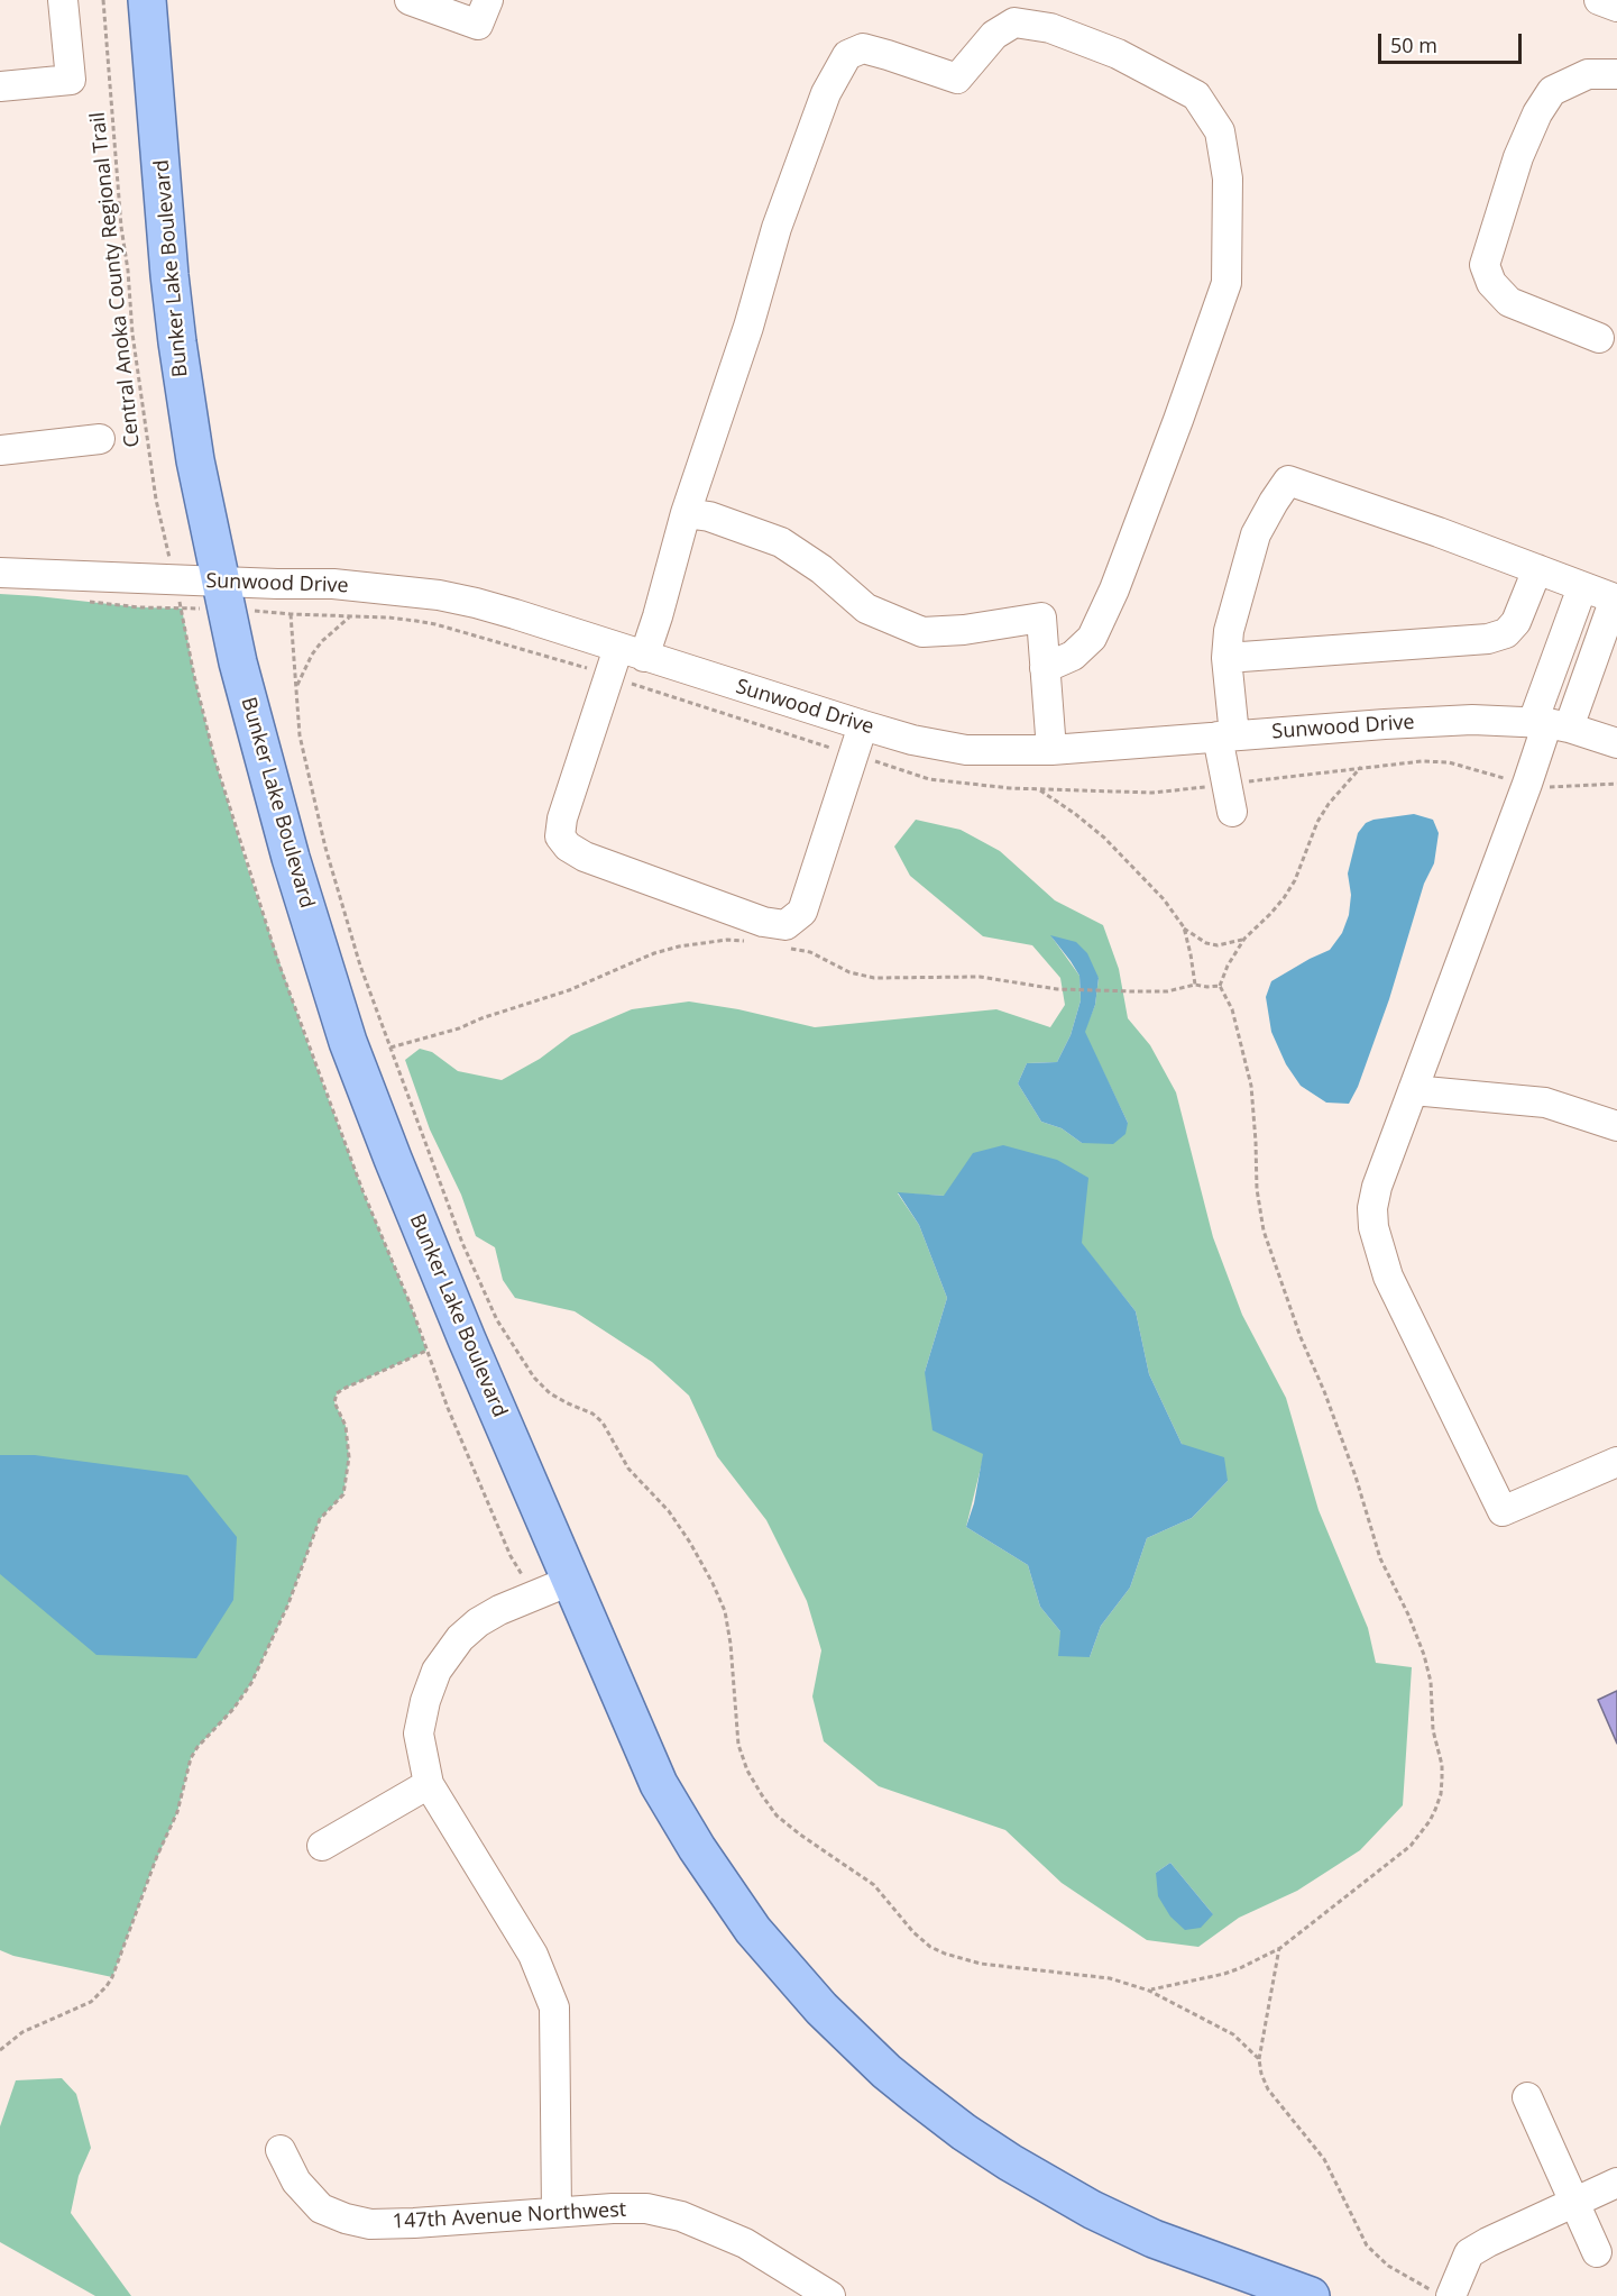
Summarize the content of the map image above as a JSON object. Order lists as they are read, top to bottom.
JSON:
{
  "streets": {
    "main road": ["Bunker Lake Boulevard"],
    "street": ["Sunwood Drive", "147th Avenue Northwest"],
    "path": ["Central Anoka County Regional Trail"]
  },
  "crossings": [
    ["Bunker Lake Boulevard", "Sunwood Drive"]
  ],
  "scale_bar": "50 m"
}
